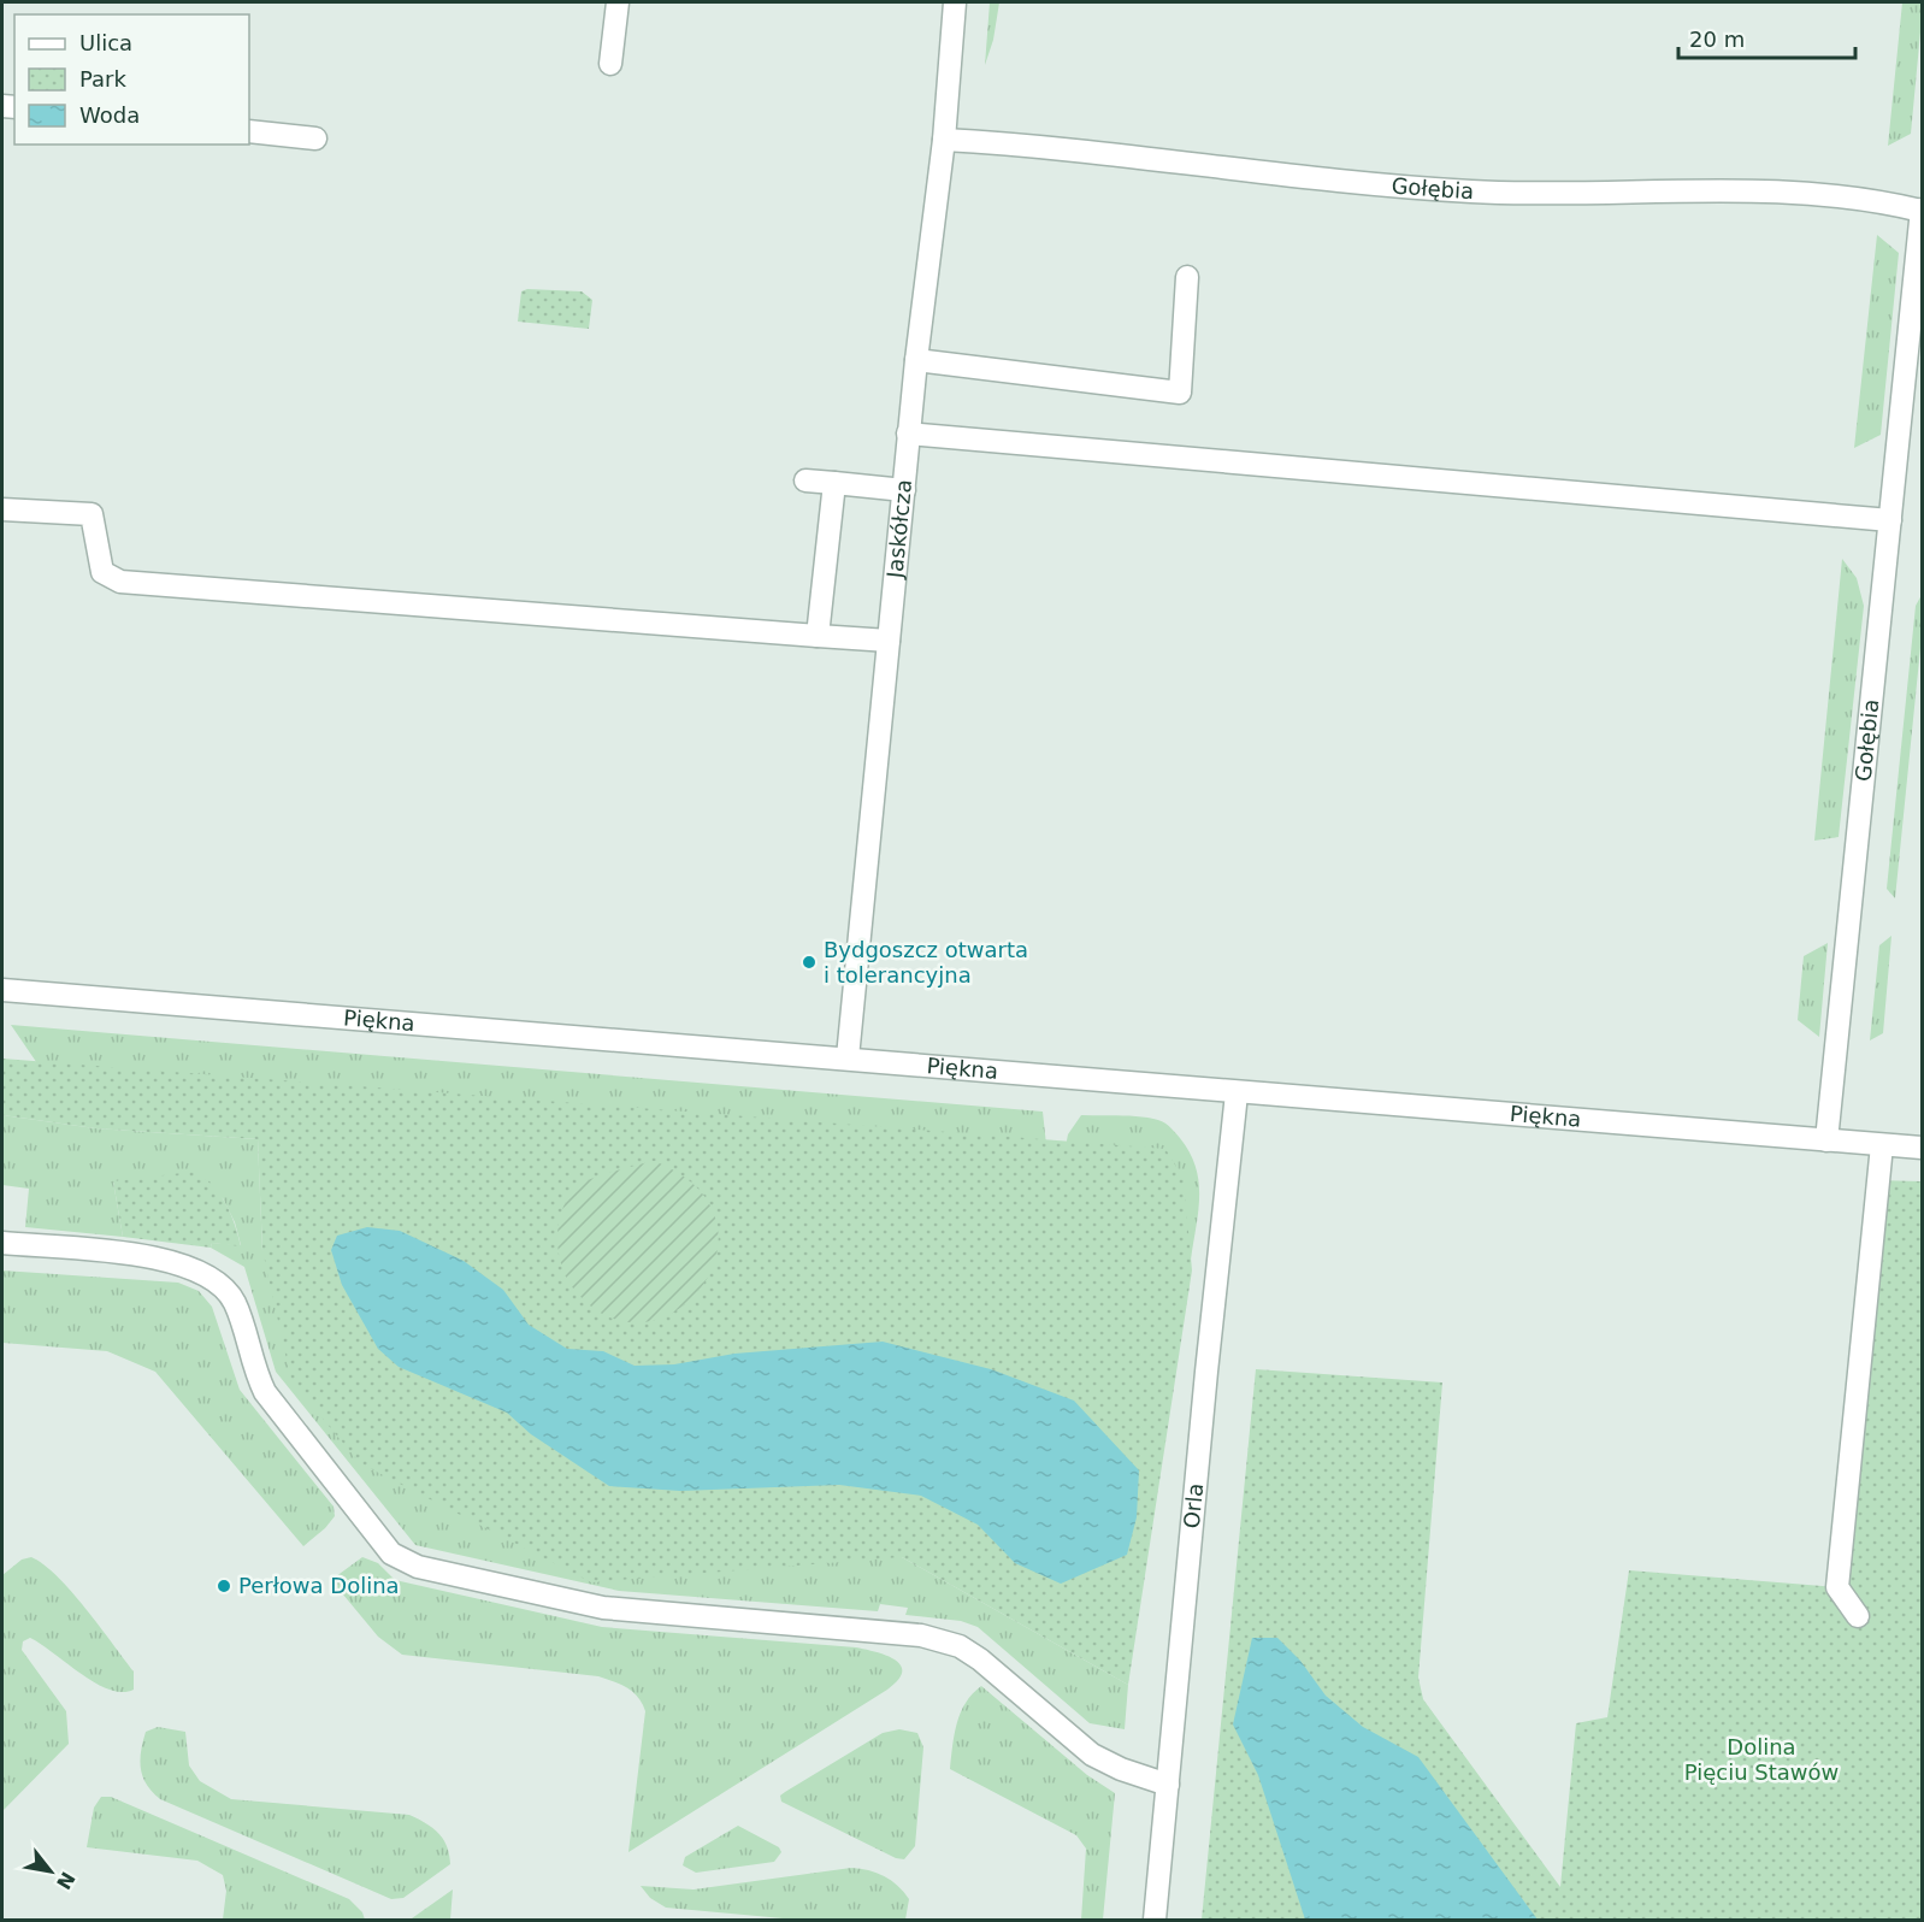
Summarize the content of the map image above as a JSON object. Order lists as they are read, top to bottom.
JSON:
{
  "streets": {
    "street": [
      "Gołębia",
      "Jaskółcza",
      "Piękna",
      "Orla"
    ]
  },
  "crossings": [
    ["Gołębia", "Jaskółcza"],
    ["Gołębia", "Piękna"],
    ["Jaskółcza", "Piękna"],
    ["Piękna", "Orla"]
  ],
  "parks": ["Dolina Pięciu Stawów"],
  "places": ["Bydgoszcz otwarta i tolerancyjna", "Perłowa Dolina"],
  "legend": ["Ulica", "Park", "Woda"],
  "scale_bar": "20 m",
  "north": "bottom right"
}
